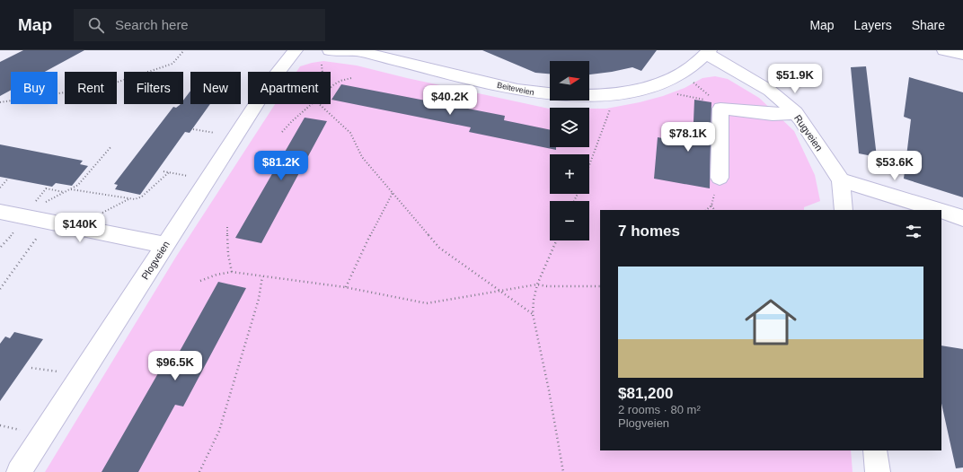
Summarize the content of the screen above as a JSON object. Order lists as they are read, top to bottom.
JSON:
{
  "streets": {
    "main road": ["Beiteveien", "Rugveien", "Plogveien"]
  },
  "crossings": [
    ["Beiteveien", "Rugveien"]
  ],
  "north": "right",
  "page": {
    "header": "Map",
    "search": "Search here",
    "nav": ["Map", "Layers", "Share"],
    "map_buttons": ["+", "−"],
    "price": [
      "$51.9K",
      "$40.2K",
      "$78.1K",
      "$81.2K",
      "$53.6K",
      "$140K",
      "$96.5K"
    ],
    "chip": [
      "Buy",
      "Rent",
      "Filters",
      "New",
      "Apartment"
    ],
    "heading": "7 homes",
    "list": [
      {
        "name": "$81,200",
        "note": "2 rooms · 80 m² · Plogveien"
      }
    ]
  }
}
